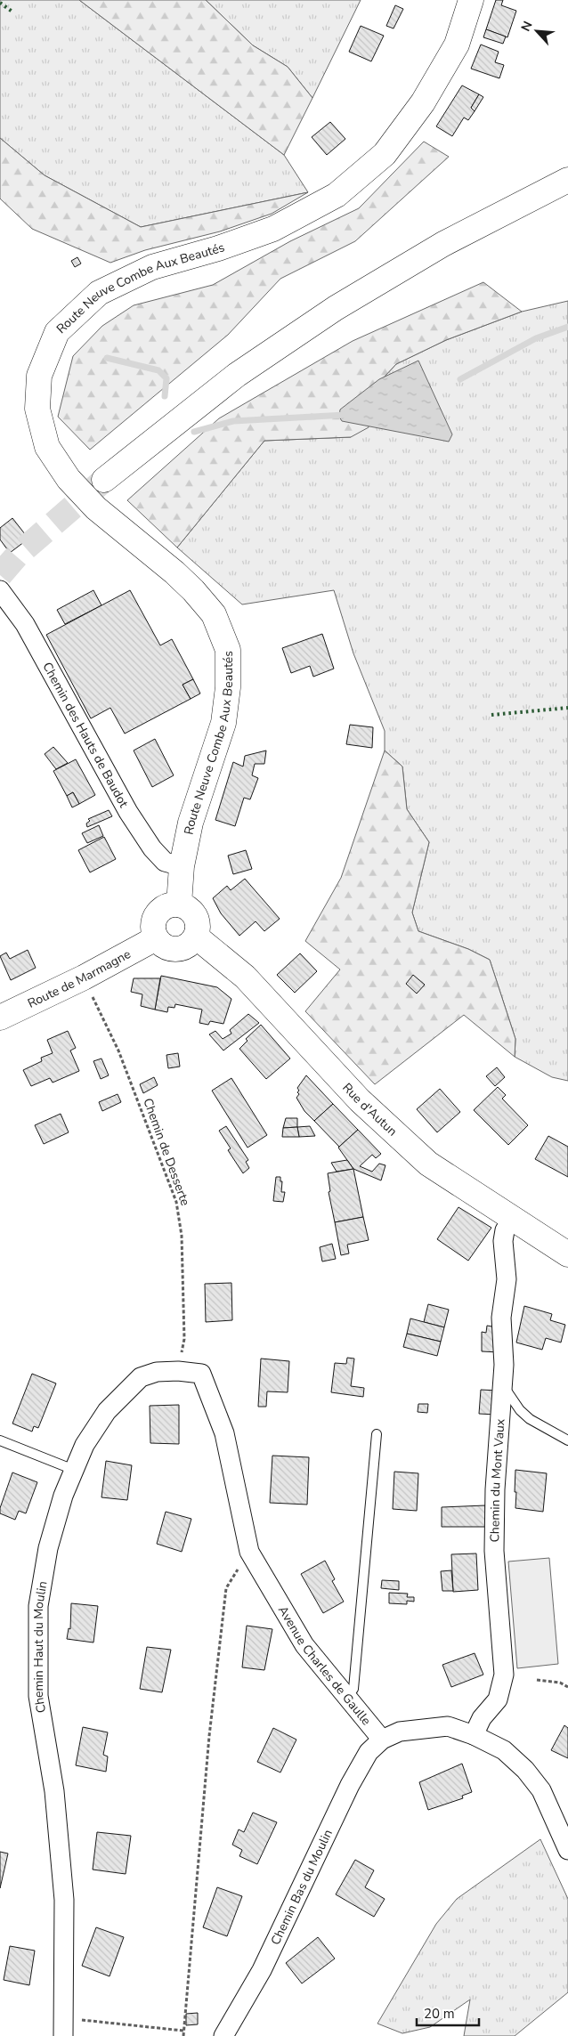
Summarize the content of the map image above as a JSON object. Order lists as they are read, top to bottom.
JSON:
{
  "streets": {
    "main road": ["Route Neuve Combe Aux Beautés", "Route de Marmagne", "Rue d'Autun"],
    "street": [
      "Chemin des Hauts de Baudot",
      "Chemin du Mont Vaux",
      "Chemin Haut du Moulin",
      "Avenue Charles de Gaulle",
      "Chemin Bas du Moulin"
    ],
    "path": ["Chemin de Desserte"]
  },
  "crossings": [
    ["Route Neuve Combe Aux Beautés", "Chemin des Hauts de Baudot"],
    ["Route Neuve Combe Aux Beautés", "Route de Marmagne"],
    ["Route Neuve Combe Aux Beautés", "Rue d'Autun"],
    ["Route de Marmagne", "Rue d'Autun"],
    ["Route de Marmagne", "Chemin de Desserte"],
    ["Rue d'Autun", "Chemin du Mont Vaux"],
    ["Chemin de Desserte", "Chemin Haut du Moulin"],
    ["Chemin de Desserte", "Avenue Charles de Gaulle"],
    ["Chemin Haut du Moulin", "Avenue Charles de Gaulle"],
    ["Avenue Charles de Gaulle", "Chemin Bas du Moulin"]
  ],
  "scale_bar": "20 m",
  "north": "top left"
}
